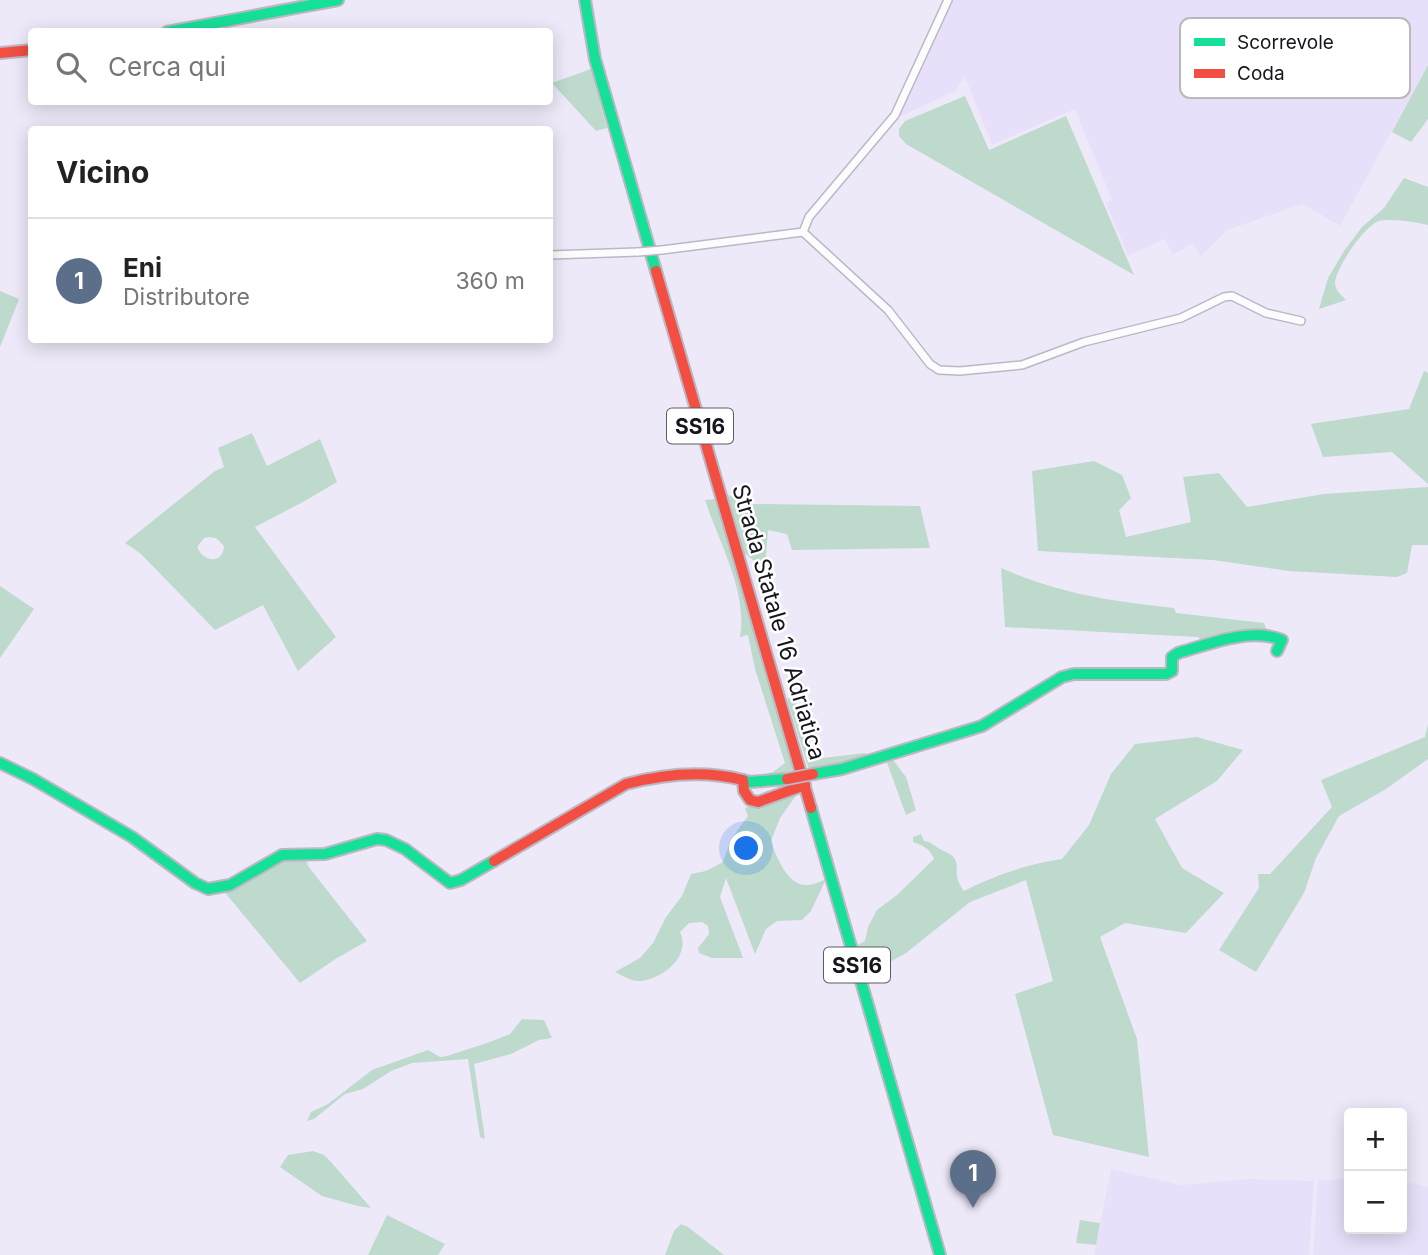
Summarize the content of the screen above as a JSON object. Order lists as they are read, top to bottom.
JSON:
{
  "streets": {
    "street": ["SS16", "Strada Statale 16 Adriatica"]
  },
  "legend": ["Scorrevole", "Coda"],
  "page": {
    "search": "Cerca qui",
    "heading": "Vicino",
    "list": [
      {
        "mark": "1",
        "name": "Eni",
        "note": "Distributore",
        "value": "360 m"
      }
    ],
    "map_buttons": ["+", "−"],
    "pins": "1"
  }
}
